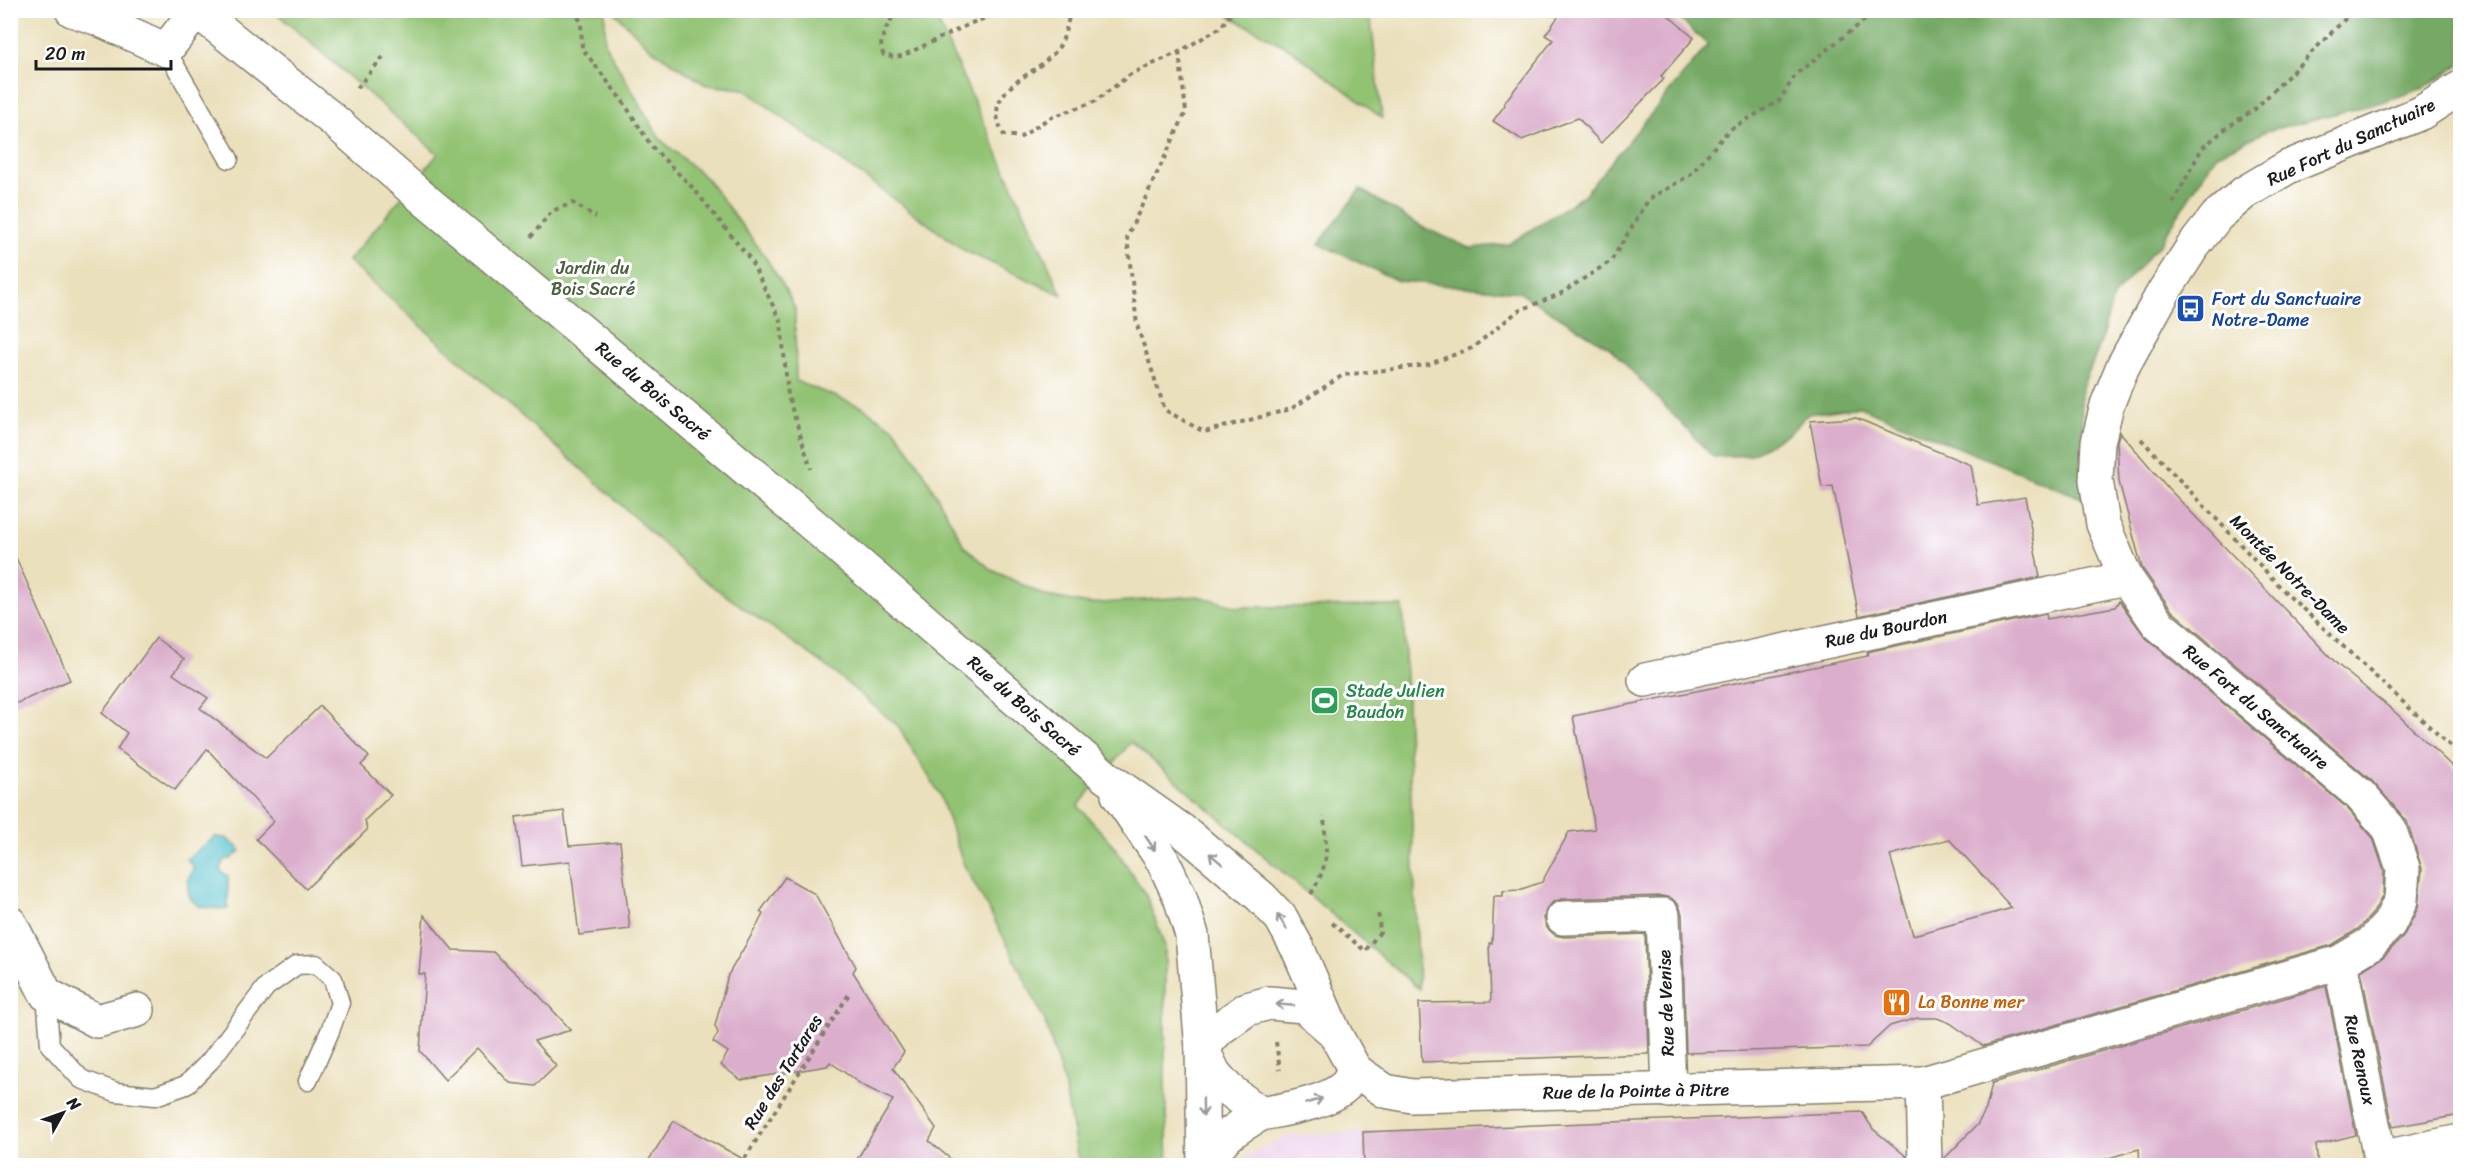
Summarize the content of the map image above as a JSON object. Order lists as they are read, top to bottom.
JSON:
{
  "streets": {
    "street": [
      "Rue Fort du Sanctuaire",
      "Rue du Bois Sacré",
      "Rue du Bourdon",
      "Rue de Venise",
      "Rue Renoux",
      "Rue de la Pointe à Pitre"
    ],
    "path": ["Montée Notre-Dame", "Rue des Tartares"]
  },
  "crossings": [
    ["Rue Fort du Sanctuaire", "Montée Notre-Dame"],
    ["Rue Fort du Sanctuaire", "Rue du Bourdon"],
    ["Rue Fort du Sanctuaire", "Rue Renoux"],
    ["Rue Fort du Sanctuaire", "Rue de la Pointe à Pitre"],
    ["Rue du Bois Sacré", "Rue de la Pointe à Pitre"],
    ["Rue de Venise", "Rue de la Pointe à Pitre"]
  ],
  "parks": ["Jardin du Bois Sacré"],
  "places": {
    "bus stop": ["Fort du Sanctuaire Notre-Dame"],
    "sports": ["Stade Julien Baudon"],
    "restaurant": ["La Bonne mer"]
  },
  "scale_bar": "20 m",
  "north": "top right"
}
